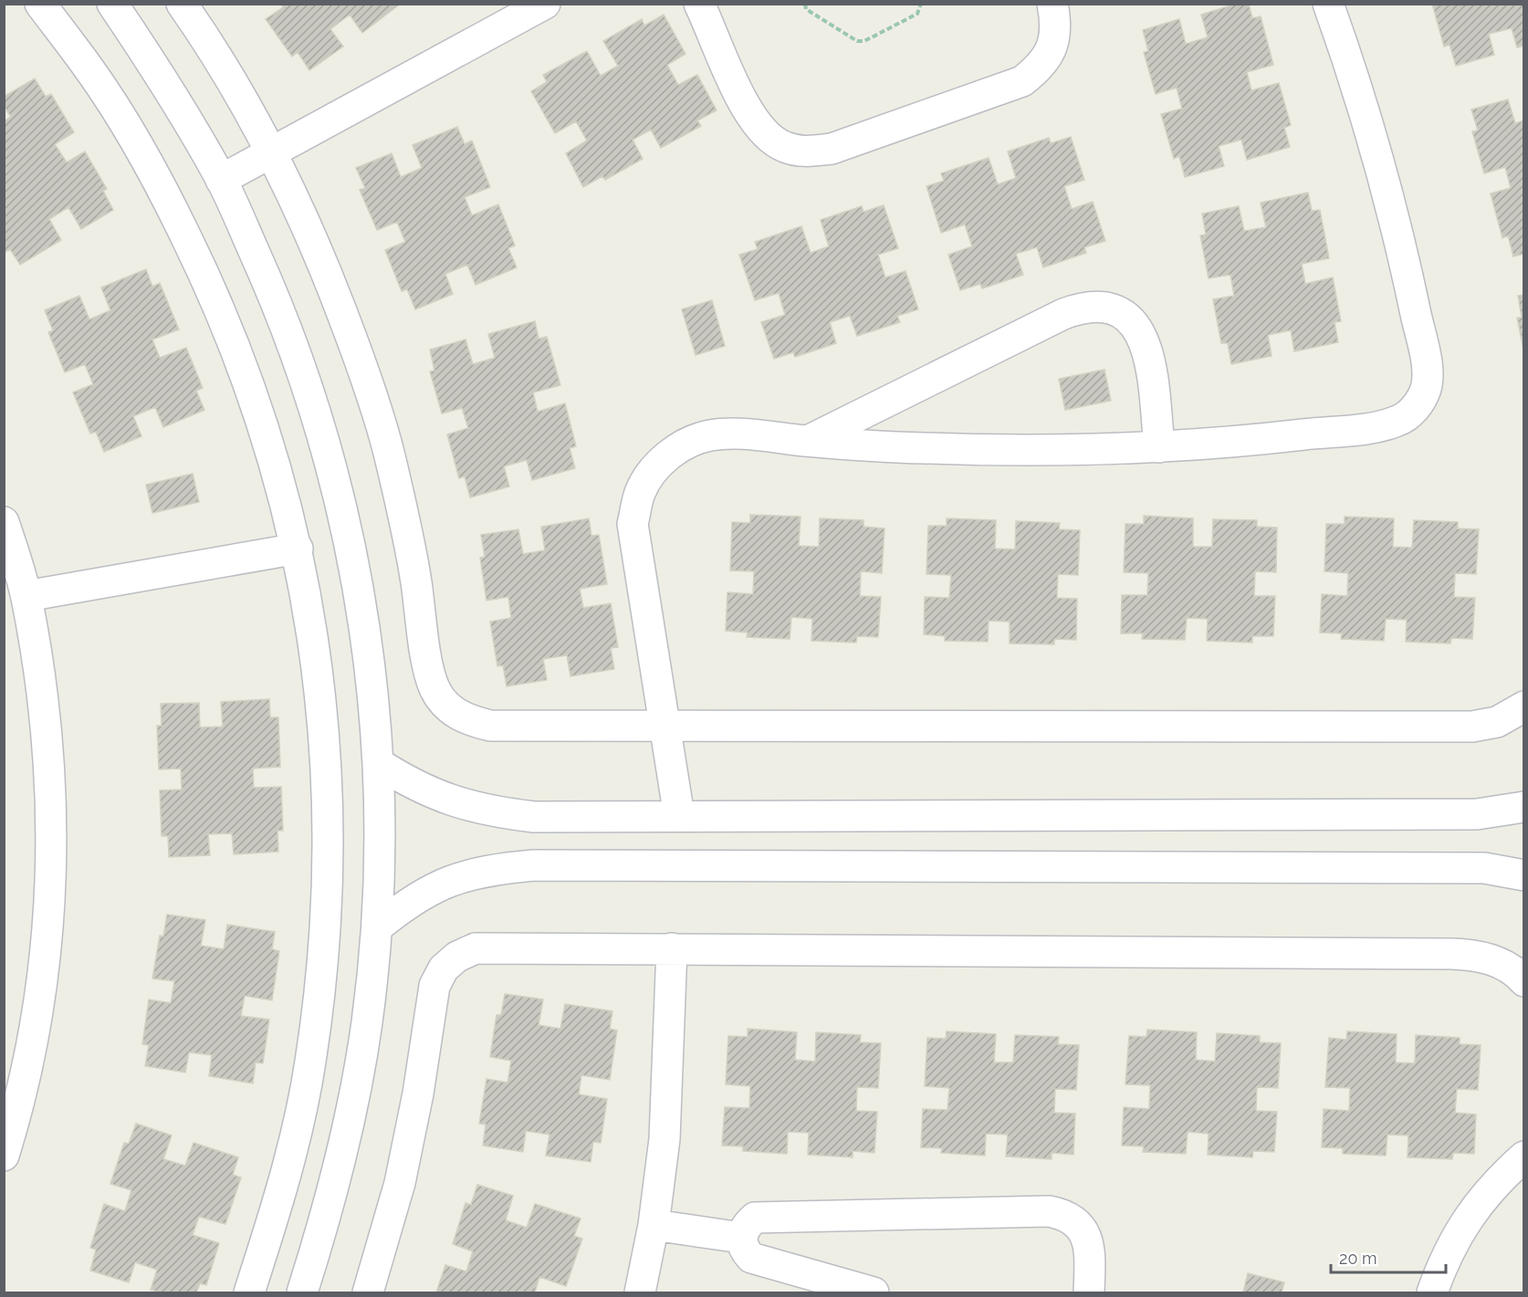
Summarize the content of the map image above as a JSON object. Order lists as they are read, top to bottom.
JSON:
{
  "scale_bar": "20 m"
}
